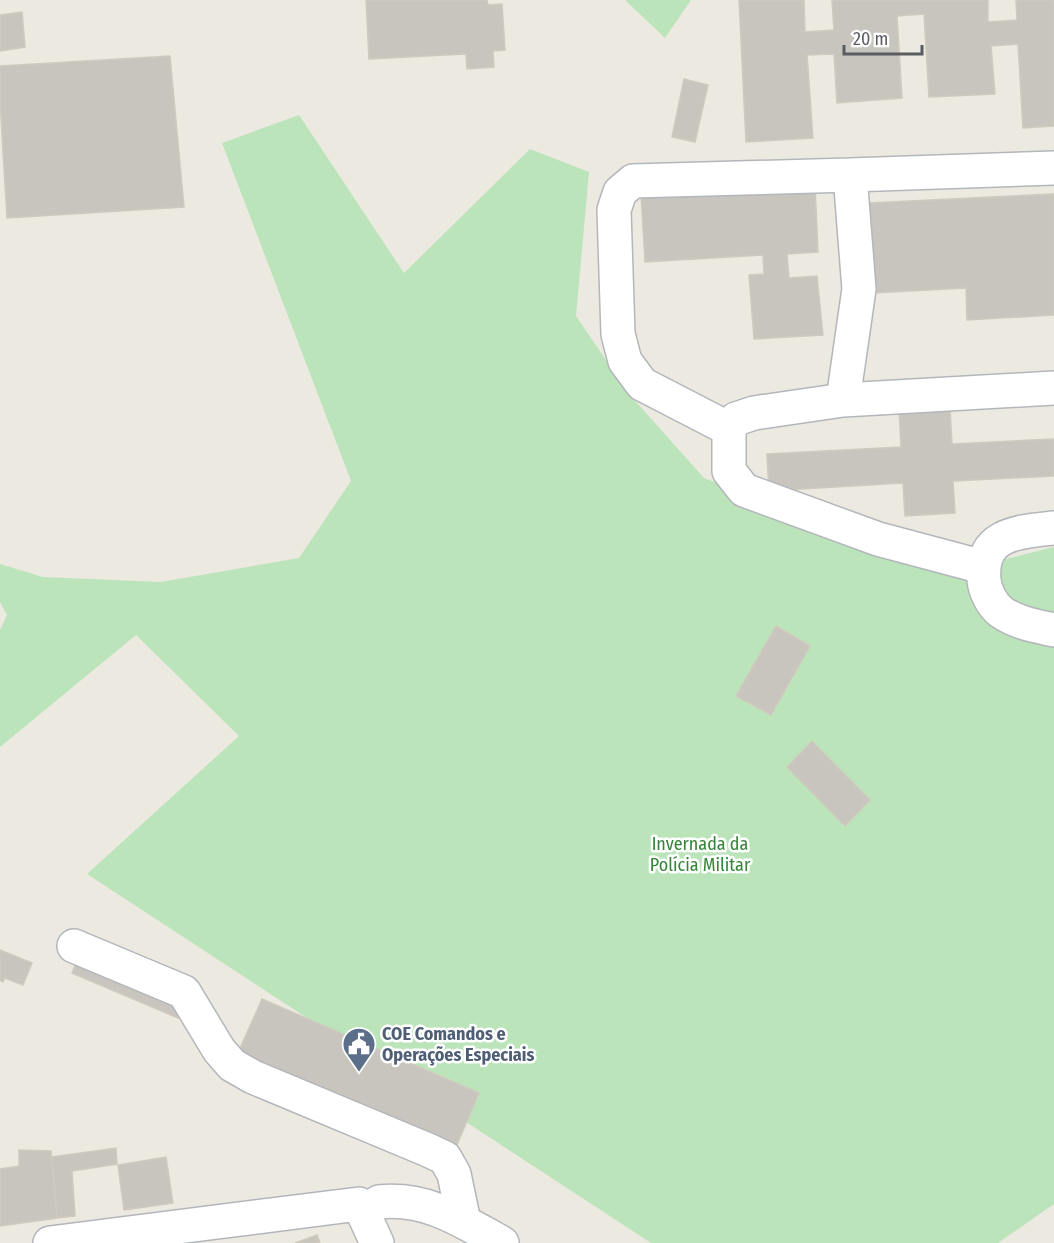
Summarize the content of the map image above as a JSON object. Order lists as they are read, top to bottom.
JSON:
{
  "parks": ["Invernada da Polícia Militar"],
  "places": {
    "public building": ["COE Comandos e Operações Especiais"]
  },
  "scale_bar": "20 m"
}
